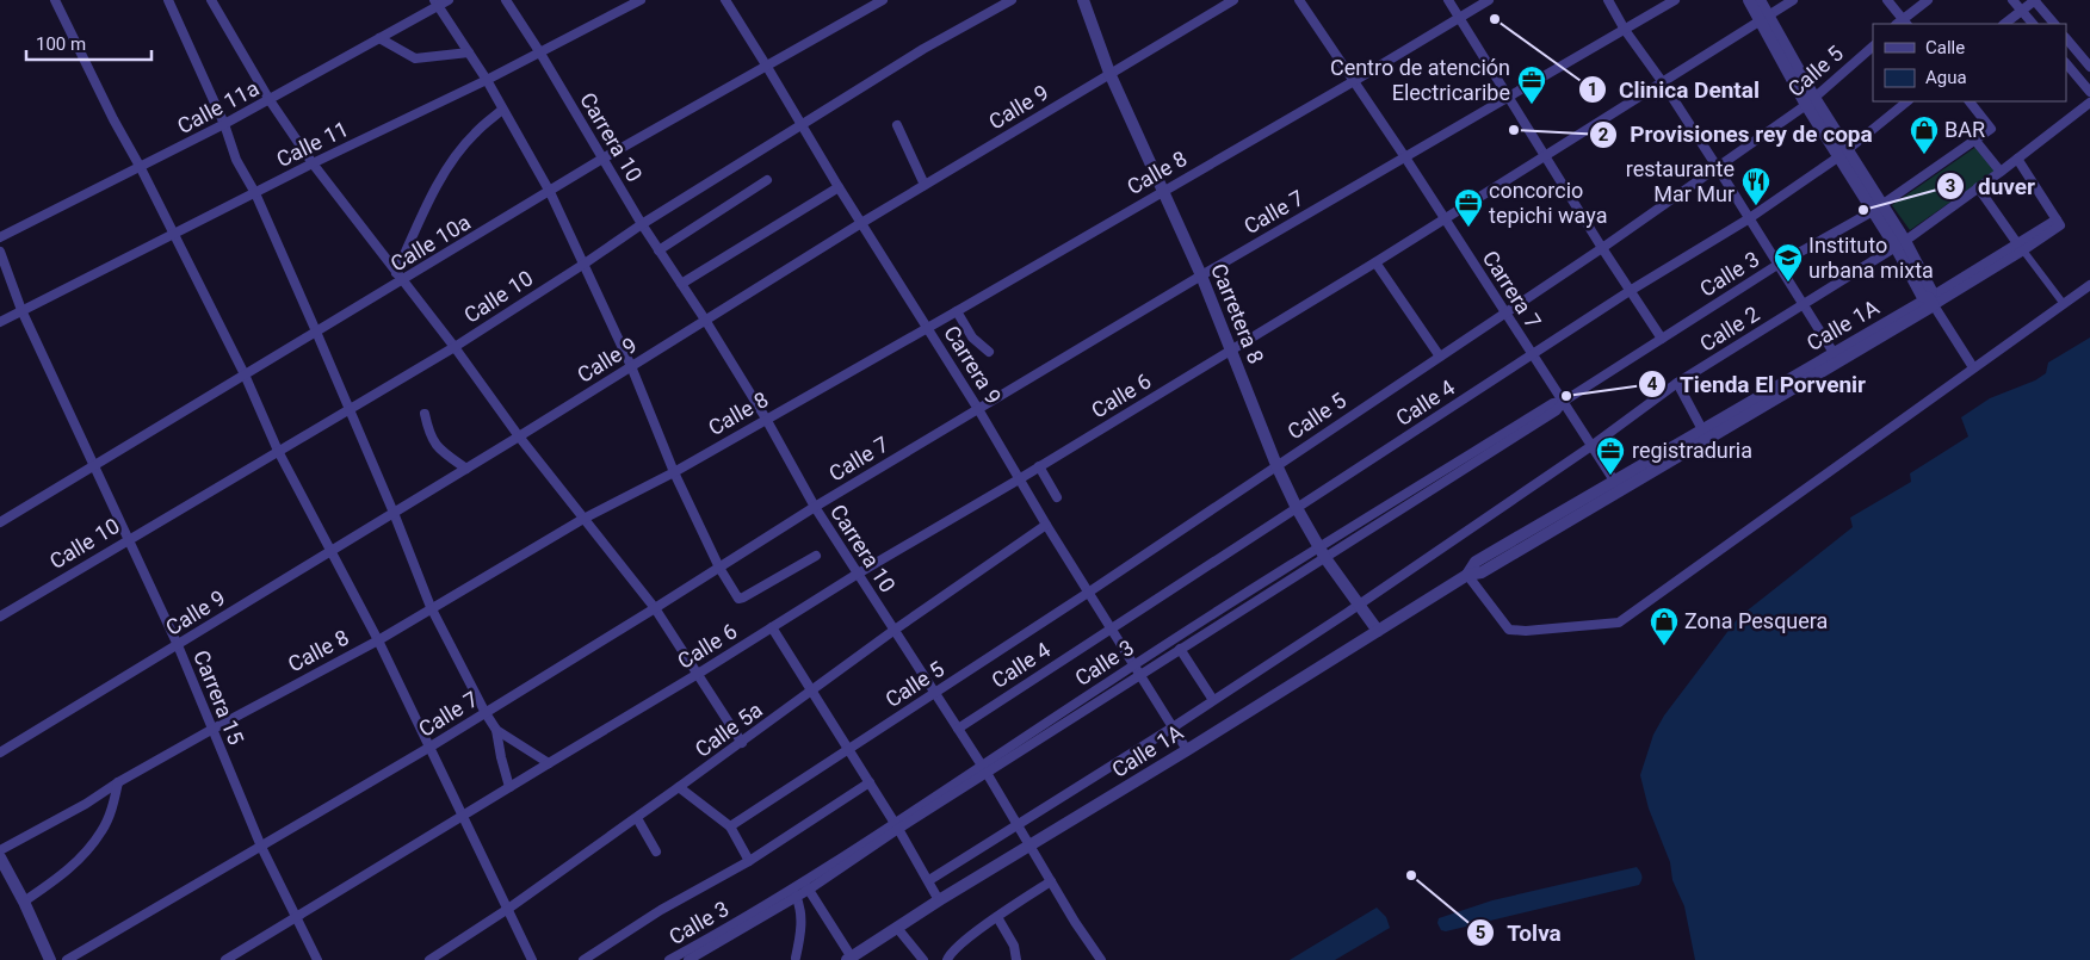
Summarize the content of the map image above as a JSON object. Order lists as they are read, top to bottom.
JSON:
{
  "streets": {
    "street": [
      "Calle 5",
      "Calle 11a",
      "Calle 9",
      "Carrera 10",
      "Calle 11",
      "Calle 8",
      "Calle 7",
      "Calle 10a",
      "Calle 3",
      "Carrera 7",
      "Calle 10",
      "Carretera 8",
      "Calle 1A",
      "Calle 2",
      "Carrera 9",
      "Calle 6",
      "Calle 4",
      "Carrera 15",
      "Calle 5a"
    ]
  },
  "crossings": [
    ["Calle 5", "Carrera 10"],
    ["Calle 5", "Carrera 7"],
    ["Calle 5", "Carretera 8"],
    ["Calle 5", "Carrera 9"],
    ["Calle 9", "Carrera 10"],
    ["Calle 9", "Carretera 8"],
    ["Calle 9", "Carrera 9"],
    ["Calle 9", "Carrera 15"],
    ["Carrera 10", "Calle 11"],
    ["Carrera 10", "Calle 8"],
    ["Carrera 10", "Calle 7"],
    ["Carrera 10", "Calle 10a"],
    ["Carrera 10", "Calle 3"],
    ["Carrera 10", "Calle 10"],
    ["Carrera 10", "Calle 1A"],
    ["Carrera 10", "Calle 2"],
    ["Carrera 10", "Calle 6"],
    ["Carrera 10", "Calle 4"],
    ["Carrera 10", "Calle 5a"],
    ["Calle 11", "Carrera 15"],
    ["Calle 8", "Carrera 7"],
    ["Calle 8", "Carretera 8"],
    ["Calle 8", "Carrera 9"],
    ["Calle 8", "Carrera 15"],
    ["Calle 7", "Carrera 7"],
    ["Calle 7", "Carretera 8"],
    ["Calle 7", "Carrera 9"],
    ["Calle 7", "Carrera 15"],
    ["Calle 10a", "Carrera 9"],
    ["Calle 10a", "Carrera 15"],
    ["Calle 3", "Carrera 7"],
    ["Calle 3", "Carretera 8"],
    ["Calle 3", "Carrera 9"],
    ["Carrera 7", "Calle 1A"],
    ["Carrera 7", "Calle 2"],
    ["Carrera 7", "Calle 6"],
    ["Carrera 7", "Calle 4"],
    ["Calle 10", "Carrera 9"],
    ["Calle 10", "Carrera 15"],
    ["Carretera 8", "Calle 1A"],
    ["Carretera 8", "Calle 2"],
    ["Carretera 8", "Calle 6"],
    ["Carretera 8", "Calle 4"],
    ["Calle 1A", "Calle 2"],
    ["Calle 1A", "Carrera 9"],
    ["Calle 2", "Carrera 9"],
    ["Carrera 9", "Calle 6"],
    ["Carrera 9", "Calle 4"],
    ["Carrera 9", "Calle 5a"],
    ["Calle 6", "Carrera 15"]
  ],
  "places": {
    "other": [
      "Clinica Dental",
      "Provisiones rey de copa",
      "duver",
      "Tienda El Porvenir",
      "Tolva"
    ],
    "office": ["Centro de atención Electricaribe", "concorcio tepichi waya", "registraduria"],
    "shop": ["BAR", "Zona Pesquera"],
    "restaurant": ["restaurante Mar Mur"],
    "school or university": ["Instituto urbana mixta"]
  },
  "legend": ["Calle", "Agua"],
  "scale_bar": "100 m"
}
